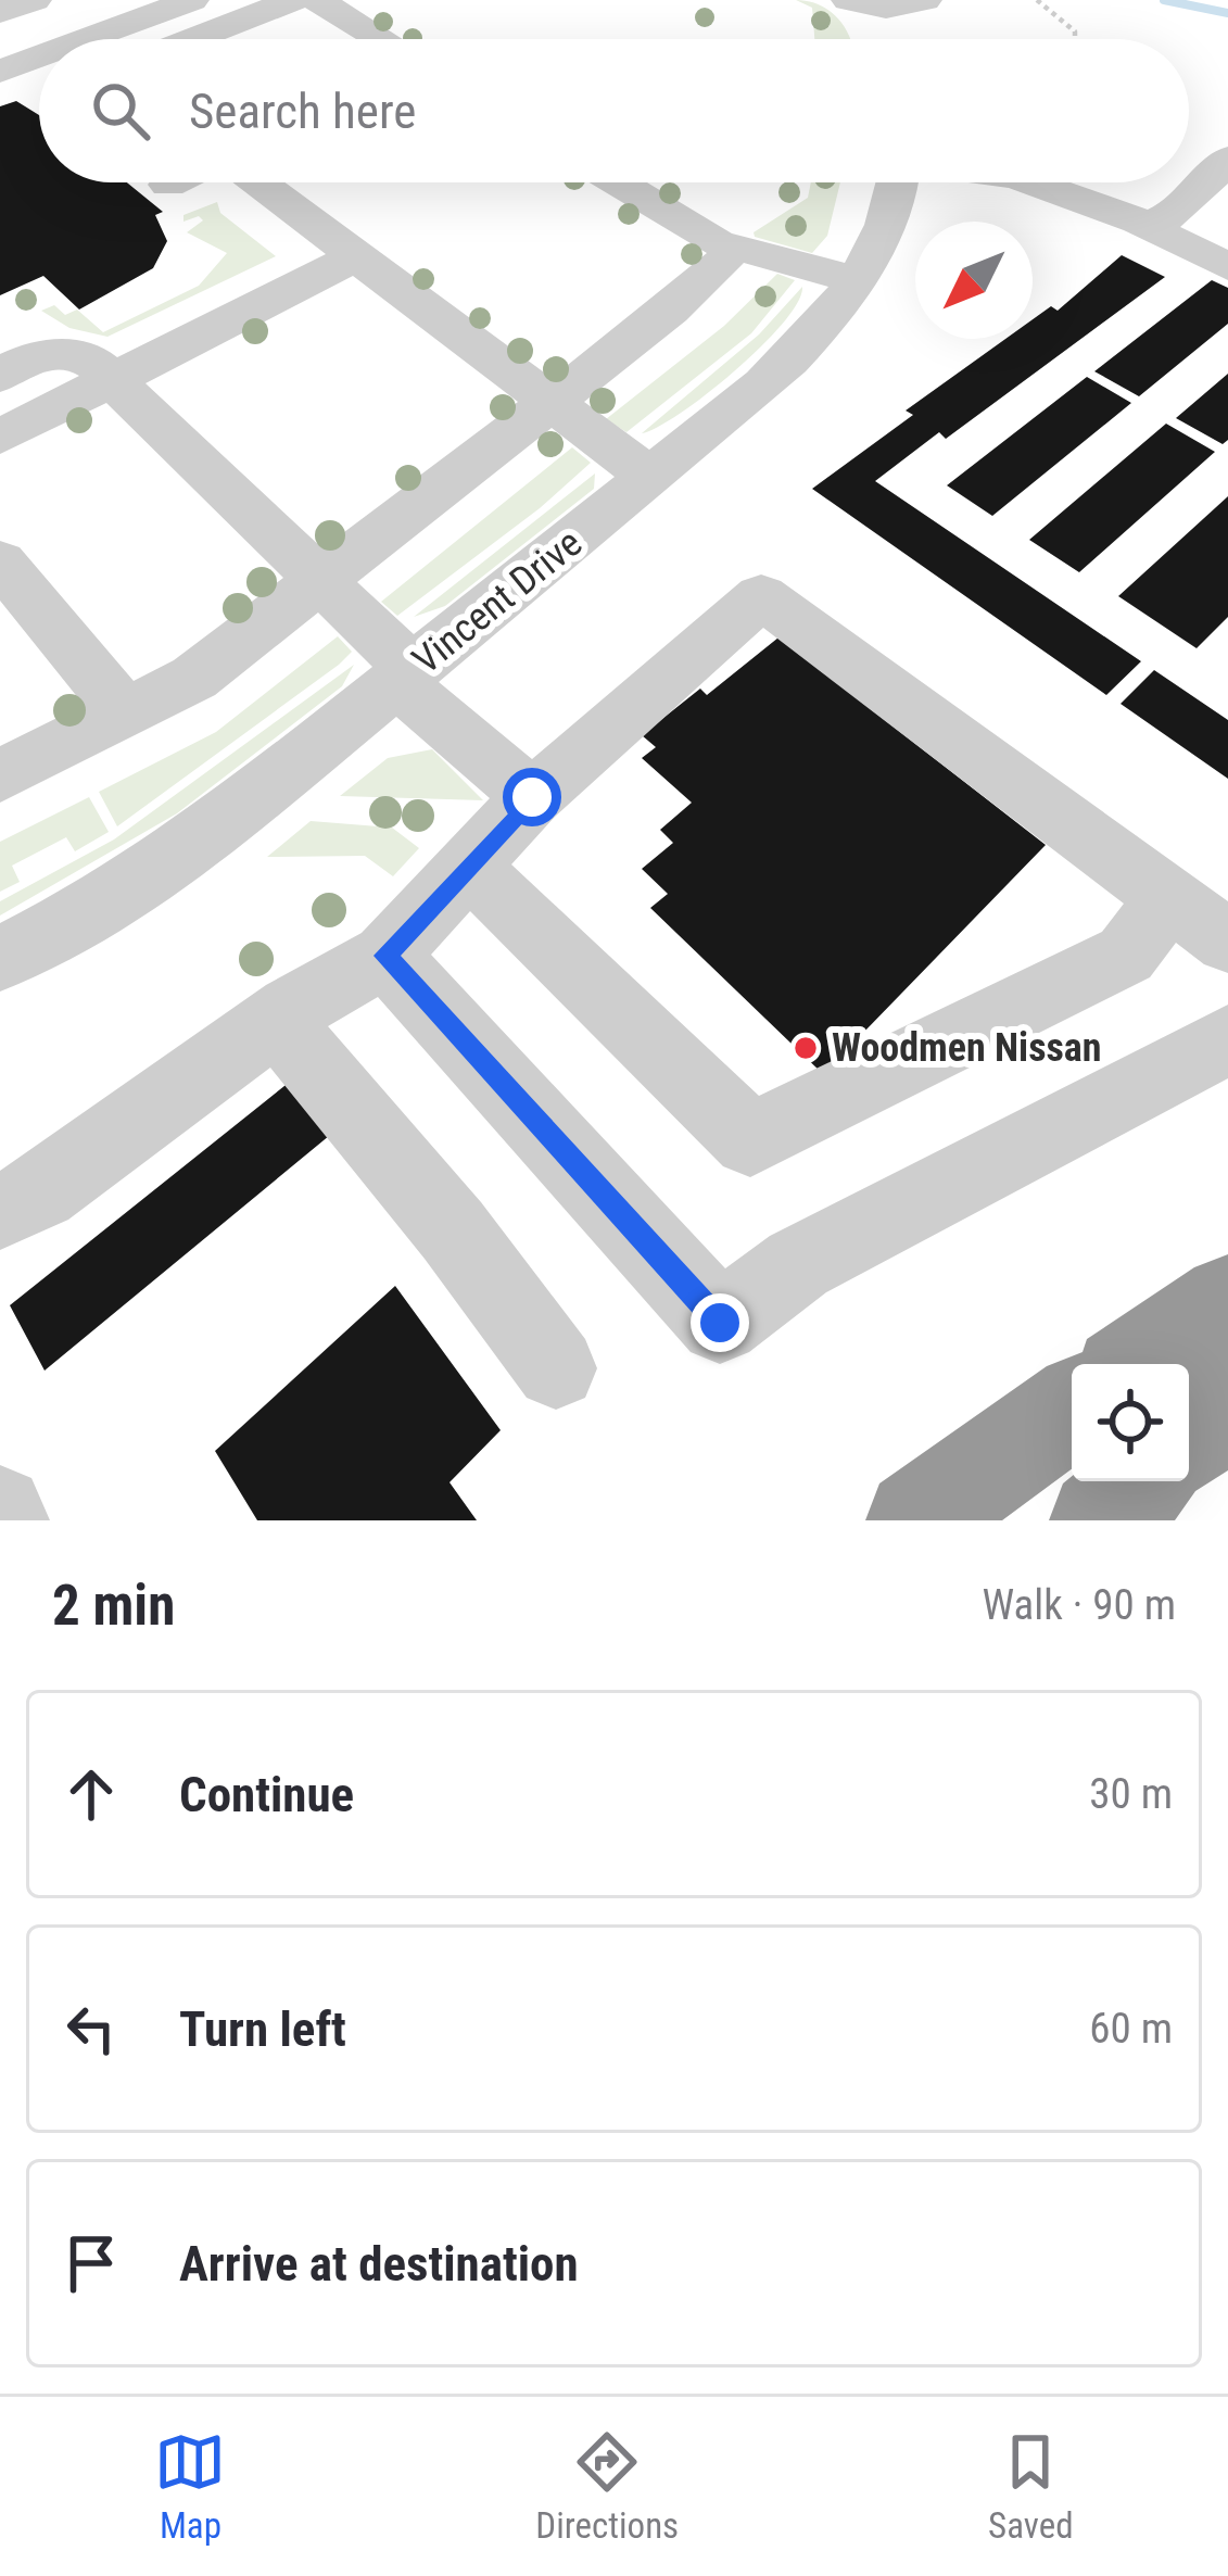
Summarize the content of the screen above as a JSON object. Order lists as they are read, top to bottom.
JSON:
{
  "streets": {
    "street": ["Vincent Drive"]
  },
  "places": ["Woodmen Nissan"],
  "north": "bottom left",
  "page": {
    "search": "Search here",
    "heading": ["2 min", "Walk · 90 m"],
    "list": [
      ["Continue", "30 m"],
      ["Turn left", "60 m"],
      "Arrive at destination"
    ],
    "nav": ["Map", "Directions", "Saved"]
  }
}
